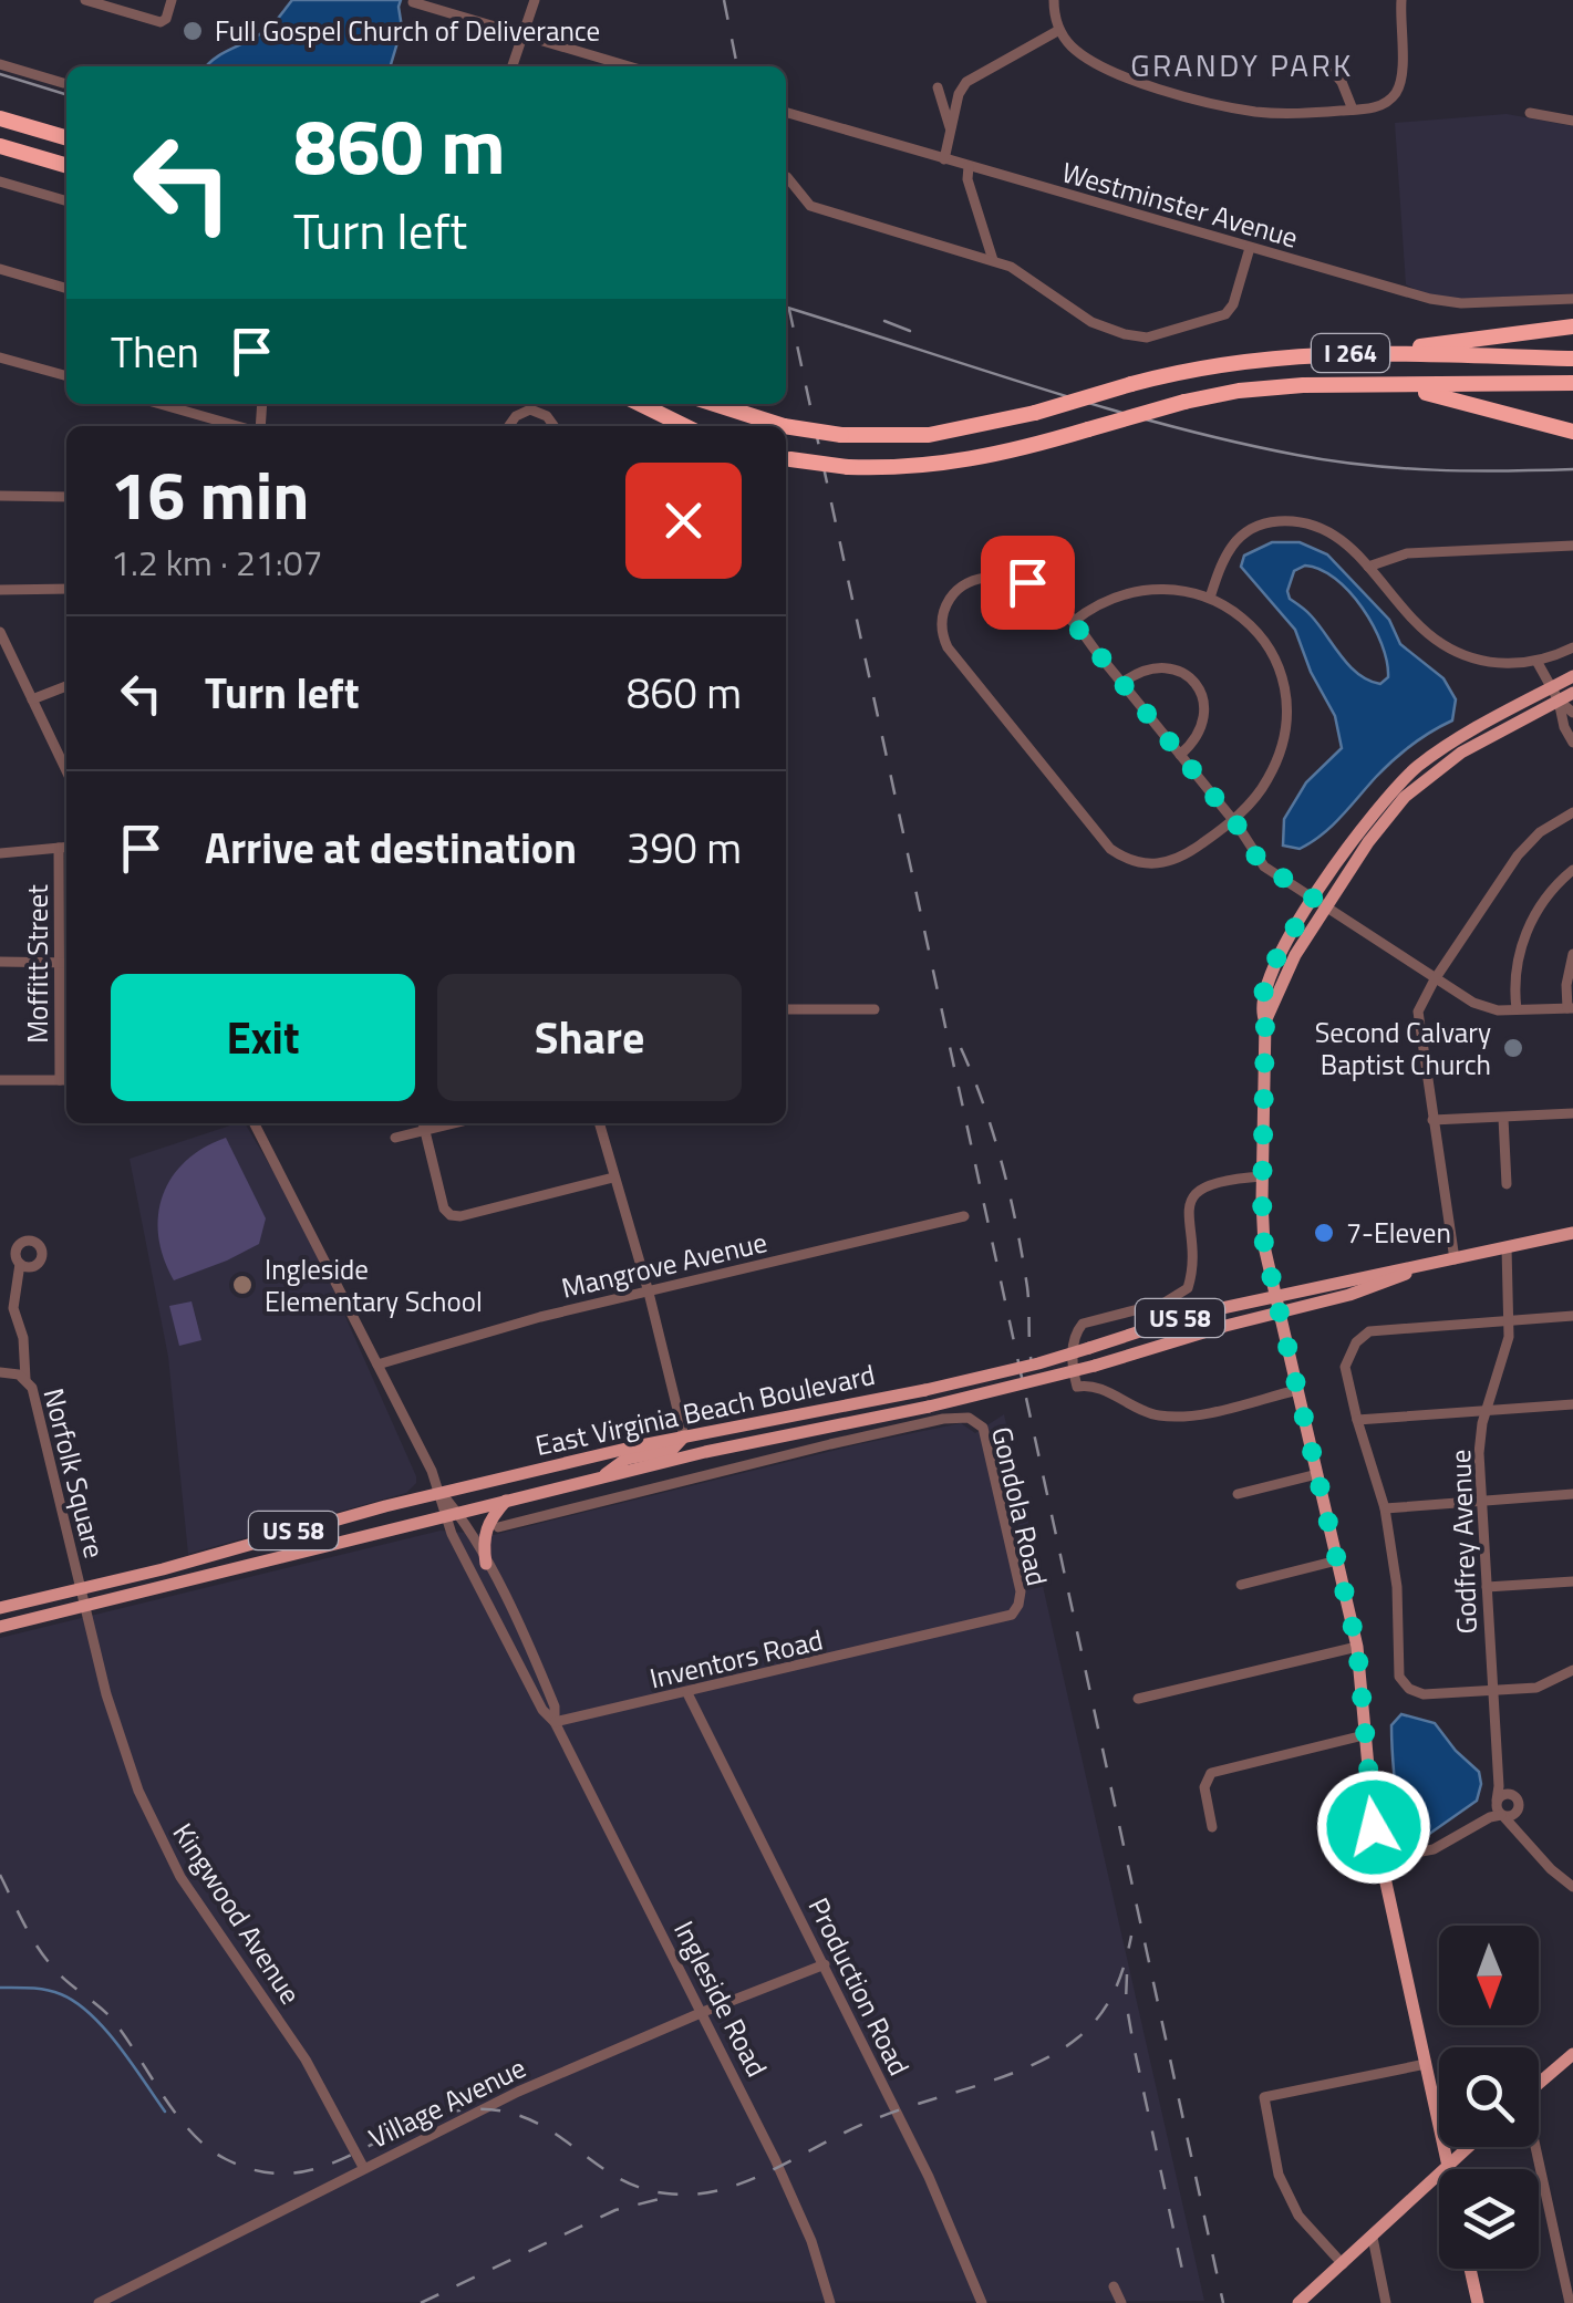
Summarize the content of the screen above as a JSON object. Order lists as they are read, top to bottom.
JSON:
{
  "streets": {
    "highway": ["I 264"],
    "main road": ["US 58", "East Virginia Beach Boulevard"],
    "street": [
      "Westminster Avenue",
      "Moffitt Street",
      "Mangrove Avenue",
      "Norfolk Square",
      "Gondola Road",
      "Godfrey Avenue",
      "Inventors Road",
      "Kingwood Avenue",
      "Production Road",
      "Ingleside Road",
      "Village Avenue"
    ]
  },
  "crossings": [
    ["Mangrove Avenue", "Ingleside Road"],
    ["East Virginia Beach Boulevard", "Norfolk Square"],
    ["East Virginia Beach Boulevard", "Godfrey Avenue"],
    ["East Virginia Beach Boulevard", "Kingwood Avenue"],
    ["East Virginia Beach Boulevard", "Ingleside Road"],
    ["Norfolk Square", "Kingwood Avenue"],
    ["Gondola Road", "Inventors Road"],
    ["Inventors Road", "Production Road"],
    ["Inventors Road", "Ingleside Road"],
    ["Kingwood Avenue", "Village Avenue"],
    ["Production Road", "Village Avenue"],
    ["Ingleside Road", "Village Avenue"]
  ],
  "districts": ["GRANDY PARK"],
  "places": [
    "Full Gospel Church of Deliverance",
    "Second Calvary Baptist Church",
    "7-Eleven",
    "Ingleside Elementary School"
  ],
  "north": "bottom",
  "page": {
    "turn": ["860 m", "Turn left"],
    "then": "Then",
    "heading": ["16 min", "1.2 km · 21:07"],
    "list": [
      {
        "name": "Turn left",
        "value": "860 m"
      },
      {
        "name": "Arrive at destination",
        "value": "390 m"
      }
    ],
    "buttons": ["Exit", "Share"]
  }
}
